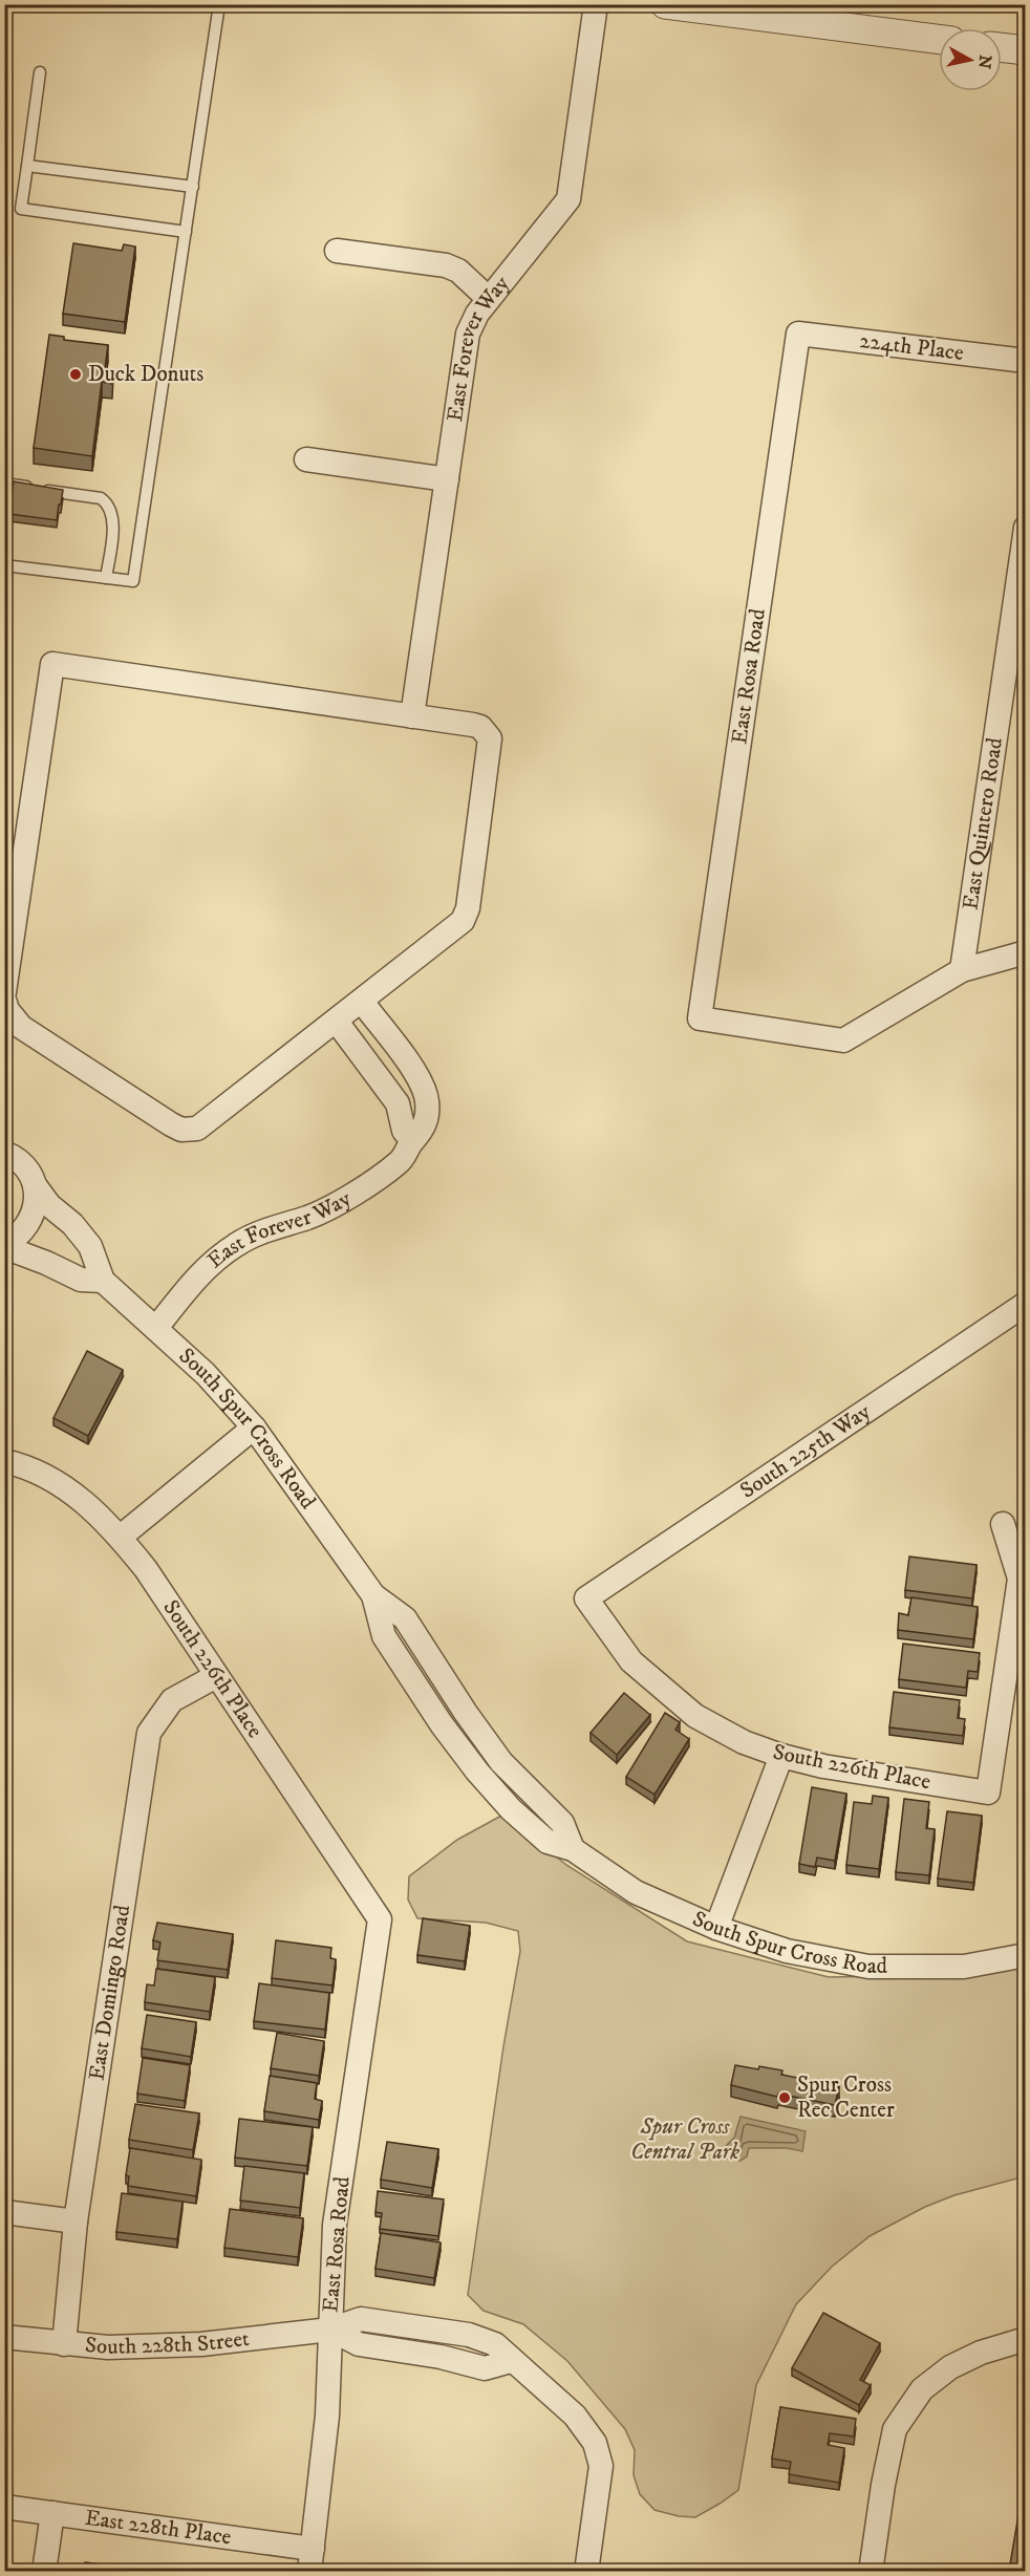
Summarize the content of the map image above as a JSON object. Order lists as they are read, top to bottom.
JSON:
{
  "streets": {
    "street": [
      "224th Place",
      "East Forever Way",
      "East Rosa Road",
      "East Quintero Road",
      "South Spur Cross Road",
      "South 225th Way",
      "South 226th Place",
      "East Domingo Road",
      "South 228th Street",
      "East 228th Place"
    ]
  },
  "crossings": [
    ["224th Place", "East Rosa Road"],
    ["East Forever Way", "South Spur Cross Road"],
    ["East Rosa Road", "East Quintero Road"],
    ["East Rosa Road", "South 226th Place"],
    ["East Rosa Road", "South 228th Street"],
    ["East Rosa Road", "East 228th Place"],
    ["South 225th Way", "South 226th Place"],
    ["South 226th Place", "East Domingo Road"],
    ["East Domingo Road", "South 228th Street"]
  ],
  "parks": ["Spur Cross Central Park"],
  "places": ["Duck Donuts", "Spur Cross Rec Center"],
  "north": "right"
}
